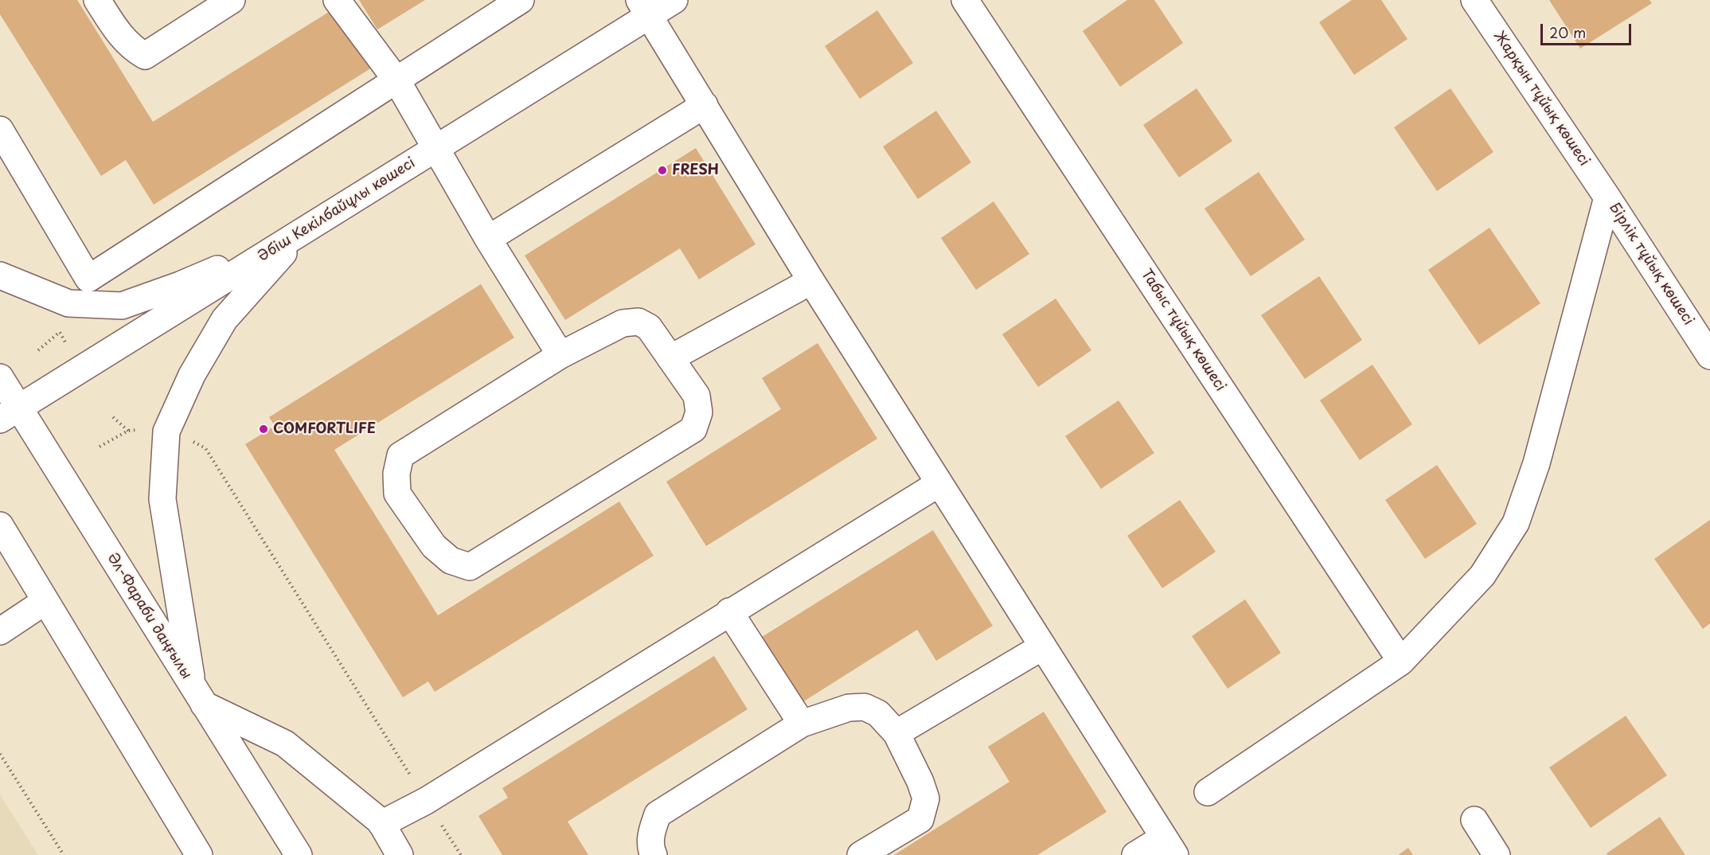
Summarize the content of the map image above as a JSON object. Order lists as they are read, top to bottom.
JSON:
{
  "streets": {
    "street": [
      "Жарқын тұйық көшесі",
      "Әбіш Кекілбайұлы көшесі",
      "Бірлік тұйық көшесі",
      "Табыс тұйық көшесі",
      "Әл-Фараби даңғылы"
    ]
  },
  "crossings": [
    ["Жарқын тұйық көшесі", "Бірлік тұйық көшесі"],
    ["Әбіш Кекілбайұлы көшесі", "Әл-Фараби даңғылы"]
  ],
  "places": ["FRESH", "COMFORTLIFE"],
  "scale_bar": "20 m"
}
